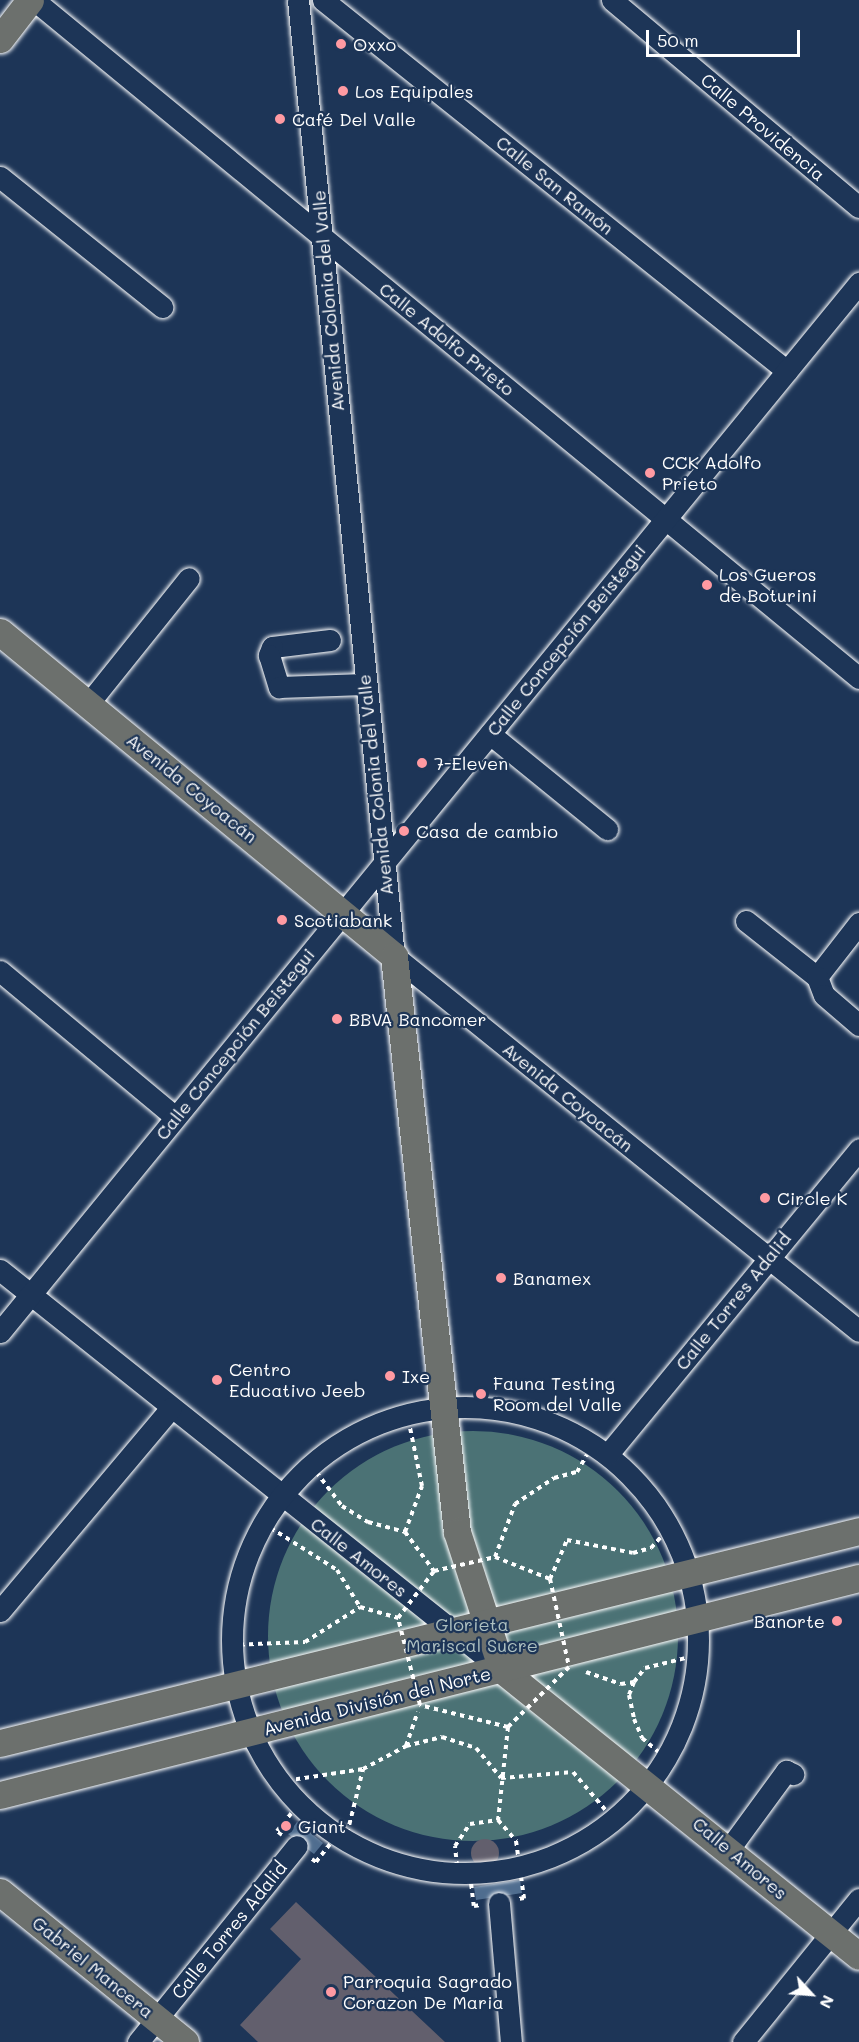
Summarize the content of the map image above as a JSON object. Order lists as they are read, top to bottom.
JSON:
{
  "streets": {
    "main road": [
      "Avenida Colonia del Valle",
      "Avenida Coyoacán",
      "Calle Amores",
      "Avenida División del Norte",
      "Gabriel Mancera"
    ],
    "street": [
      "Calle Providencia",
      "Calle San Ramón",
      "Calle Adolfo Prieto",
      "Calle Concepción Beistegui",
      "Calle Torres Adalid"
    ]
  },
  "crossings": [
    ["Calle San Ramón", "Calle Concepción Beistegui"],
    ["Avenida Colonia del Valle", "Calle Adolfo Prieto"],
    ["Avenida Colonia del Valle", "Calle Concepción Beistegui"],
    ["Avenida Colonia del Valle", "Avenida Coyoacán"],
    ["Avenida Colonia del Valle", "Calle Amores"],
    ["Avenida Colonia del Valle", "Avenida División del Norte"],
    ["Calle Adolfo Prieto", "Calle Concepción Beistegui"],
    ["Calle Concepción Beistegui", "Avenida Coyoacán"],
    ["Calle Concepción Beistegui", "Calle Amores"],
    ["Avenida Coyoacán", "Calle Torres Adalid"],
    ["Calle Torres Adalid", "Gabriel Mancera"],
    ["Calle Amores", "Avenida División del Norte"]
  ],
  "parks": ["Glorieta Mariscal Sucre"],
  "places": [
    "Oxxo",
    "Los Equipales",
    "Café Del Valle",
    "CCK Adolfo Prieto",
    "Los Gueros de Boturini",
    "7-Eleven",
    "Casa de cambio",
    "Scotiabank",
    "BBVA Bancomer",
    "Circle K",
    "Banamex",
    "Ixe",
    "Centro Educativo Jeeb",
    "Fauna Testing Room del Valle",
    "Banorte",
    "Giant",
    "Parroquia Sagrado Corazon De Maria"
  ],
  "scale_bar": "50 m",
  "north": "bottom right"
}
